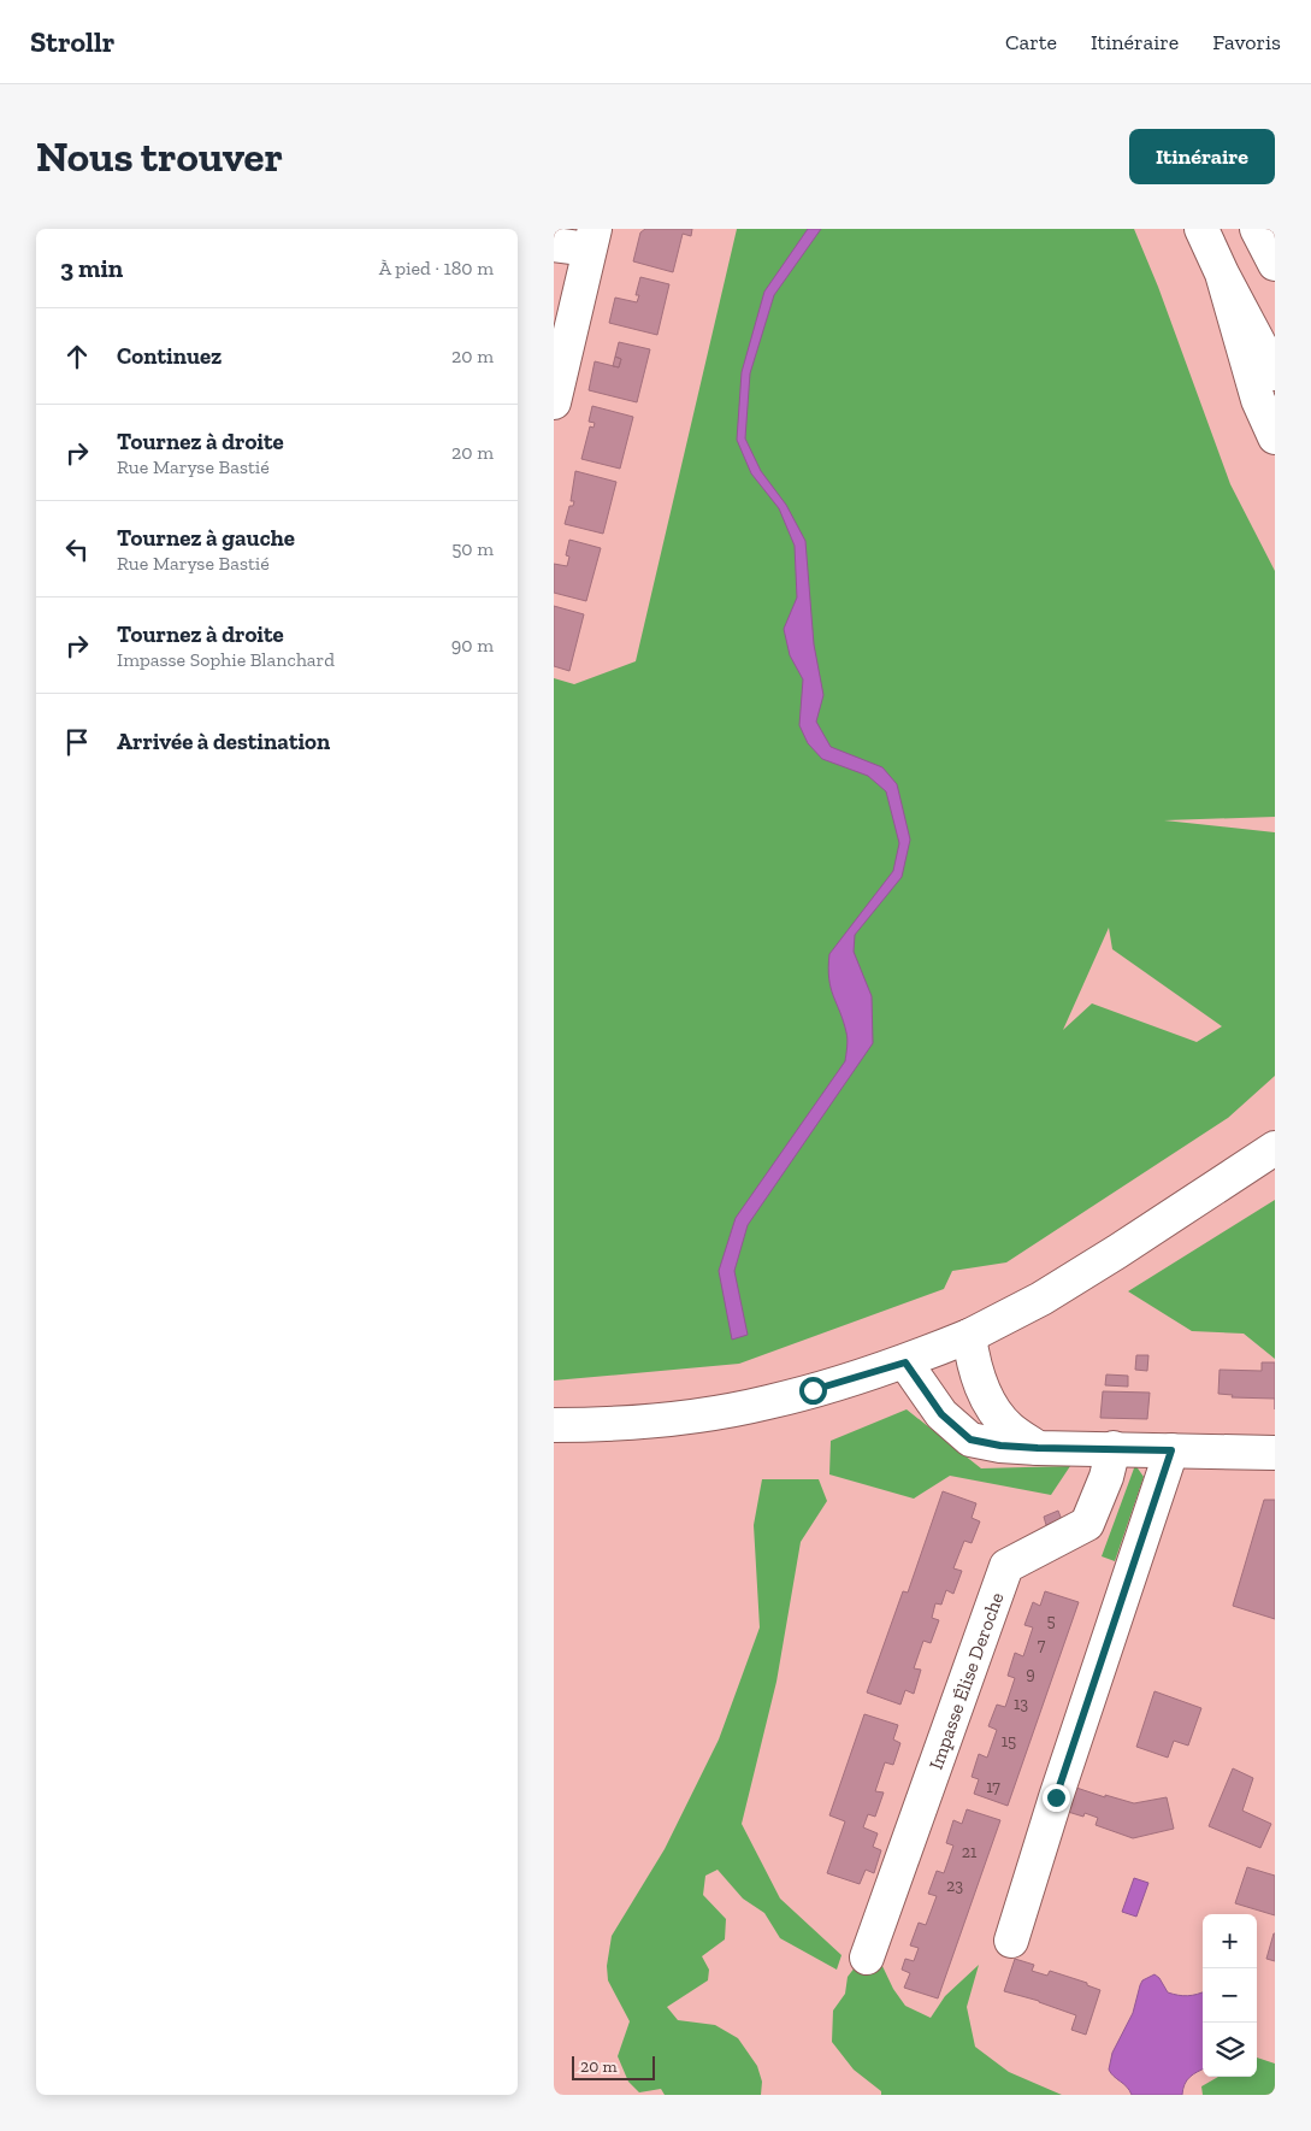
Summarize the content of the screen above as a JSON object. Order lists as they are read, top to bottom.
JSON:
{
  "streets": {
    "main road": ["Impasse Élise Deroche"]
  },
  "house_numbers": [
    "5",
    "7",
    "9",
    "13",
    "15",
    "17",
    "21",
    "23"
  ],
  "scale_bar": "20 m",
  "page": {
    "header": "Strollr",
    "nav": ["Carte", "Itinéraire", "Favoris"],
    "buttons": "Itinéraire",
    "title": "Nous trouver",
    "heading": ["3 min", "À pied · 180 m"],
    "list": [
      ["Continuez", "20 m"],
      ["Tournez à droite", "Rue Maryse Bastié", "20 m"],
      ["Tournez à gauche", "Rue Maryse Bastié", "50 m"],
      ["Tournez à droite", "Impasse Sophie Blanchard", "90 m"],
      "Arrivée à destination"
    ],
    "map_buttons": ["+", "−"],
    "scale": "20 m"
  }
}
